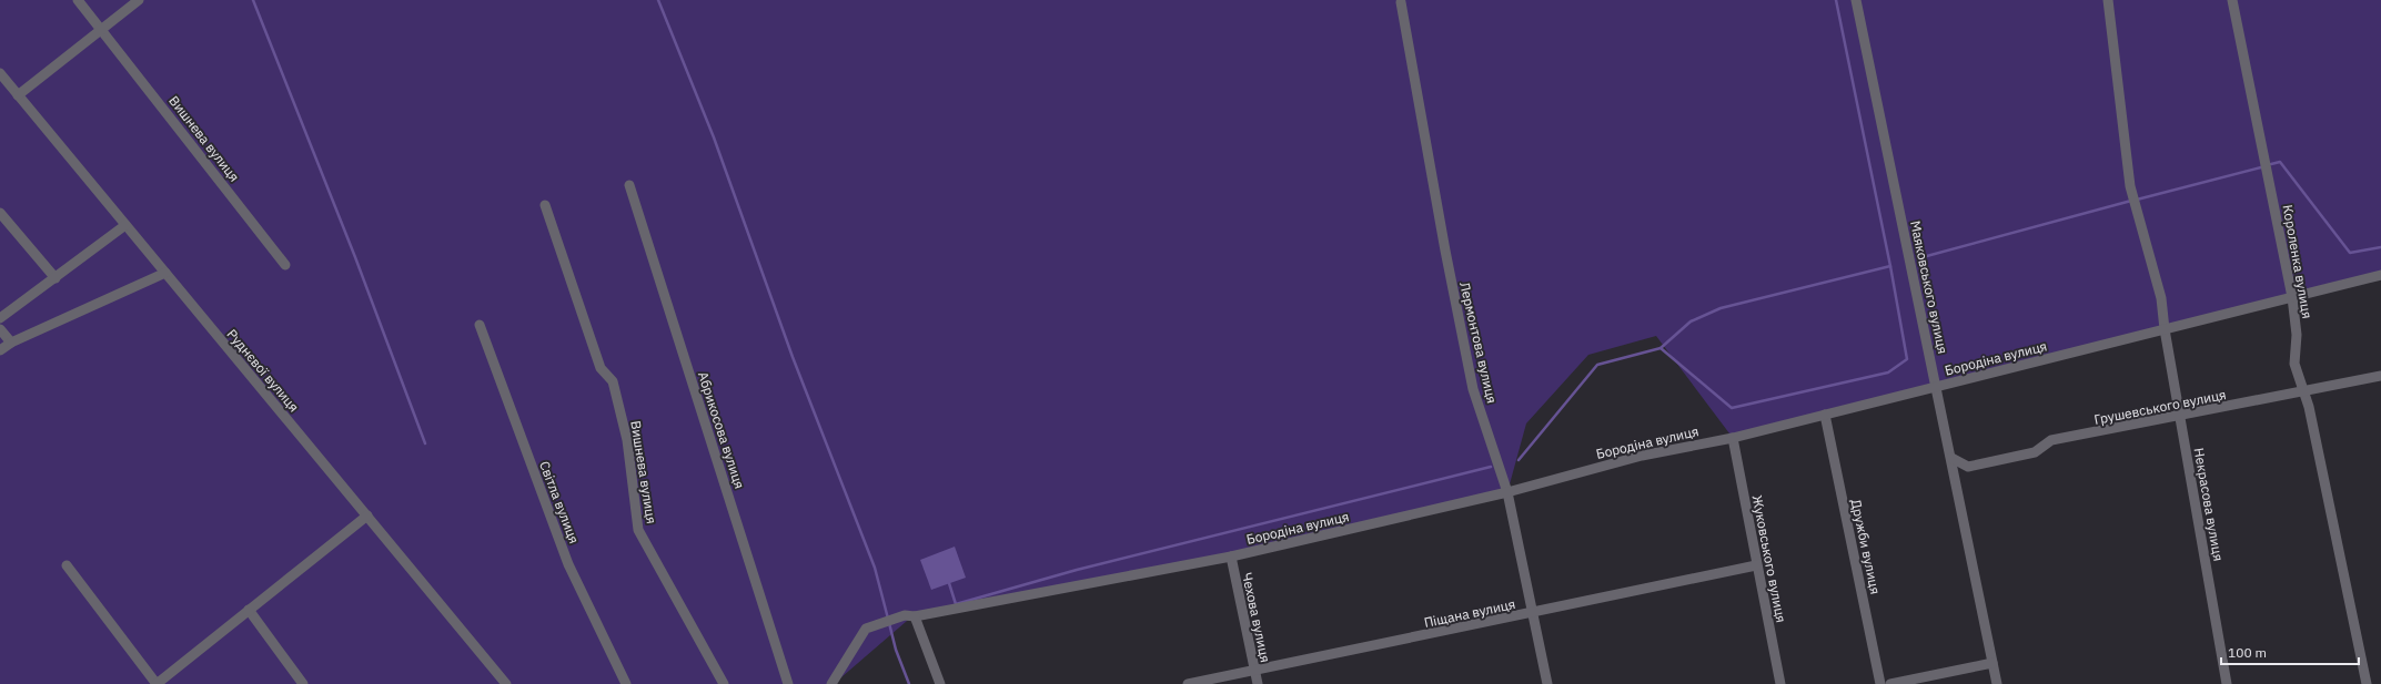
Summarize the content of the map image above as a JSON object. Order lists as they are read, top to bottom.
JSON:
{
  "streets": {
    "street": [
      "Вишнева вулиця",
      "Короленка вулиця",
      "Маяковського вулиця",
      "Лермонтова вулиця",
      "Бородіна вулиця",
      "Руднєвої вулиця",
      "Грушевського вулиця",
      "Абрикосова вулиця",
      "Світла вулиця",
      "Некрасова вулиця",
      "Дружби вулиця",
      "Жуковського вулиця",
      "Піщана вулиця",
      "Чехова вулиця"
    ]
  },
  "crossings": [
    ["Короленка вулиця", "Бородіна вулиця"],
    ["Короленка вулиця", "Грушевського вулиця"],
    ["Маяковського вулиця", "Бородіна вулиця"],
    ["Маяковського вулиця", "Грушевського вулиця"],
    ["Лермонтова вулиця", "Бородіна вулиця"],
    ["Лермонтова вулиця", "Піщана вулиця"],
    ["Бородіна вулиця", "Некрасова вулиця"],
    ["Бородіна вулиця", "Дружби вулиця"],
    ["Бородіна вулиця", "Жуковського вулиця"],
    ["Бородіна вулиця", "Чехова вулиця"],
    ["Грушевського вулиця", "Некрасова вулиця"],
    ["Жуковського вулиця", "Піщана вулиця"],
    ["Піщана вулиця", "Чехова вулиця"]
  ],
  "scale_bar": "100 m"
}
